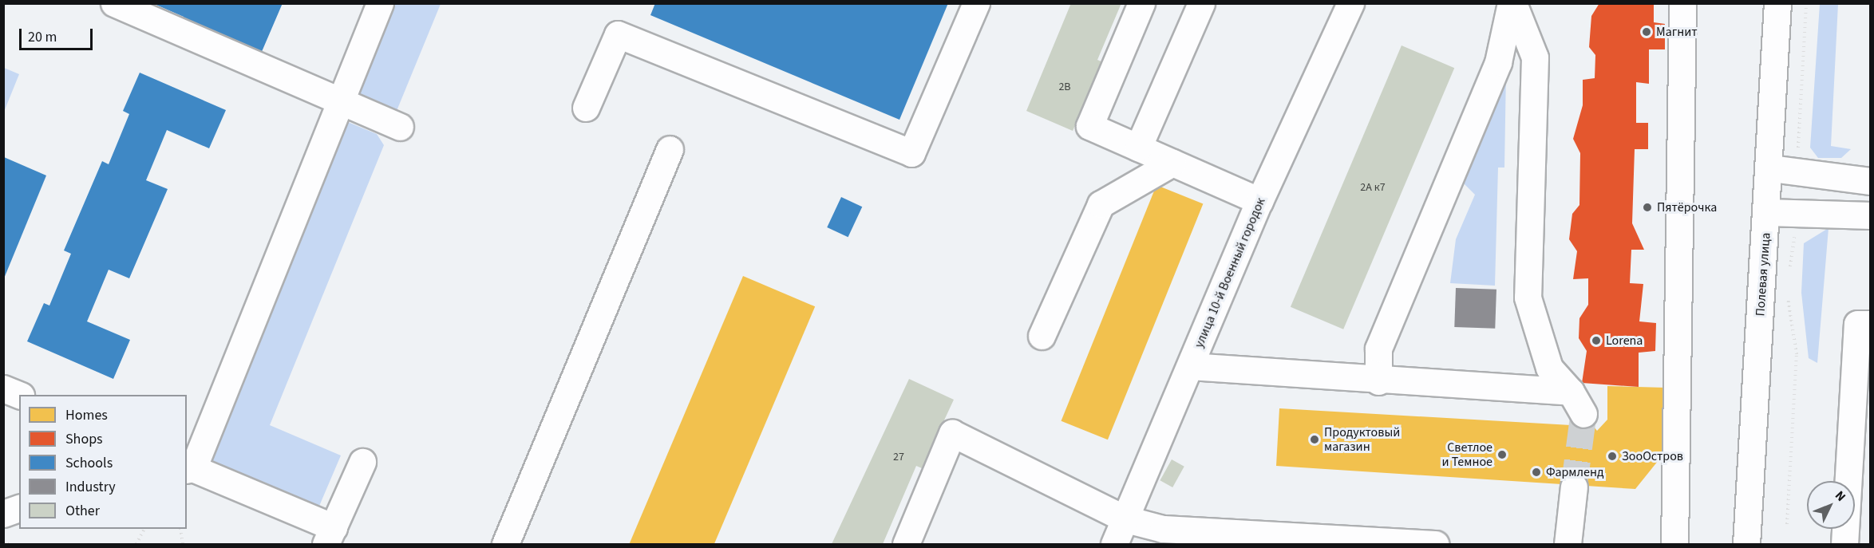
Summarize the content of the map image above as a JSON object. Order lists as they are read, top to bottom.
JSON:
{
  "streets": {
    "street": ["улица 10-й Военный городок", "Полевая улица"]
  },
  "places": [
    "Магнит",
    "Пятёрочка",
    "Lorena",
    "Продуктовый магазин",
    "Светлое и Темное",
    "ЗооОстров",
    "Фармленд"
  ],
  "house_numbers": ["2В", "2А к7", "27"],
  "legend": [
    "Homes",
    "Shops",
    "Schools",
    "Industry",
    "Other"
  ],
  "scale_bar": "20 m",
  "north": "top right"
}
